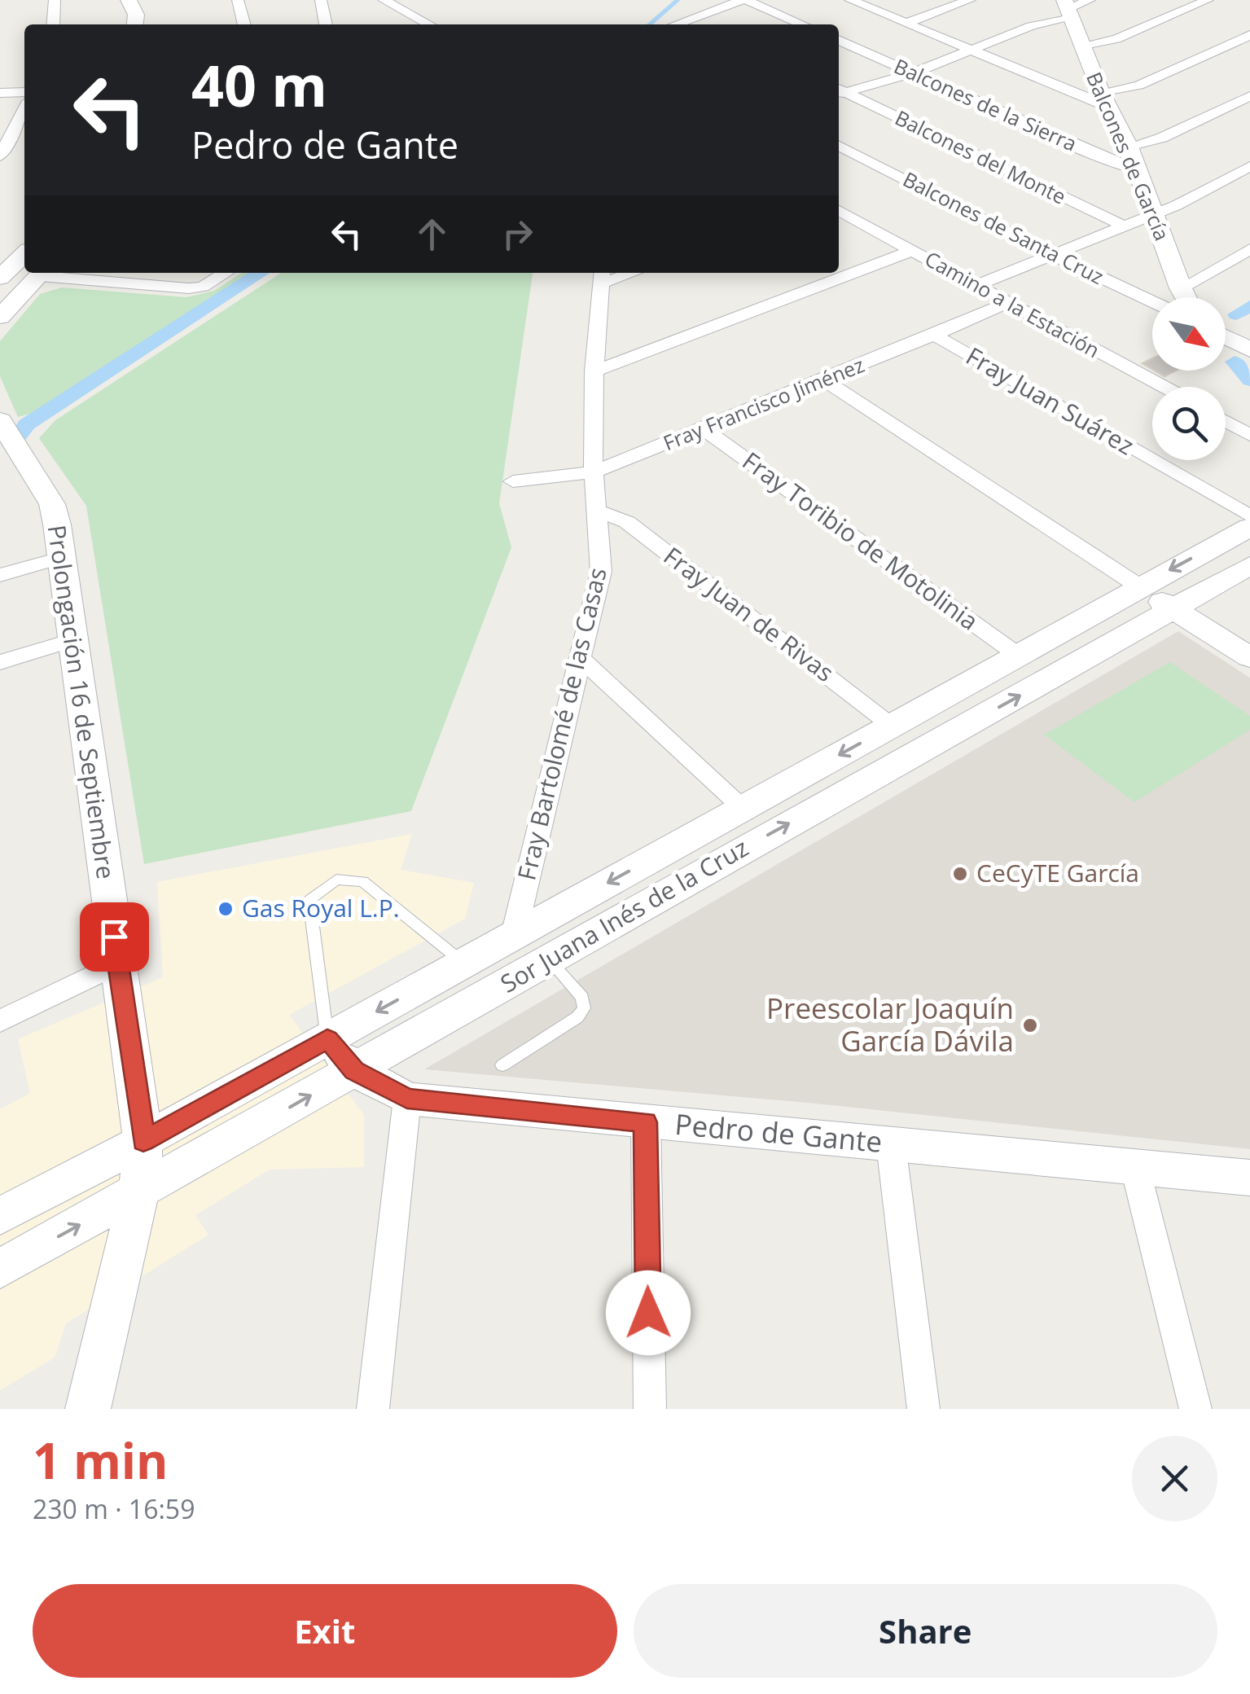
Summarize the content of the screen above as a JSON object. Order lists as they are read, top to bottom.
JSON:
{
  "streets": {
    "street": [
      "Balcones de la Sierra",
      "Balcones de García",
      "Balcones del Monte",
      "Balcones de Santa Cruz",
      "Camino a la Estación",
      "Fray Juan Suárez",
      "Fray Francisco Jiménez",
      "Fray Toribio de Motolinia",
      "Fray Juan de Rivas",
      "Prolongación 16 de Septiembre",
      "Fray Bartolomé de las Casas",
      "Sor Juana Inés de la Cruz",
      "Pedro de Gante"
    ]
  },
  "crossings": [
    ["Balcones de la Sierra", "Balcones de García"],
    ["Camino a la Estación", "Fray Francisco Jiménez"],
    ["Fray Juan Suárez", "Fray Francisco Jiménez"],
    ["Fray Francisco Jiménez", "Fray Toribio de Motolinia"],
    ["Fray Francisco Jiménez", "Fray Bartolomé de las Casas"],
    ["Fray Toribio de Motolinia", "Sor Juana Inés de la Cruz"],
    ["Fray Juan de Rivas", "Fray Bartolomé de las Casas"],
    ["Fray Juan de Rivas", "Sor Juana Inés de la Cruz"],
    ["Prolongación 16 de Septiembre", "Sor Juana Inés de la Cruz"],
    ["Fray Bartolomé de las Casas", "Sor Juana Inés de la Cruz"],
    ["Sor Juana Inés de la Cruz", "Pedro de Gante"]
  ],
  "places": ["CeCyTE García", "Gas Royal L.P.", "Preescolar Joaquín García Dávila"],
  "north": "bottom right",
  "page": {
    "turn": ["40 m", "Pedro de Gante"],
    "heading": ["1 min", "230 m · 16:59"],
    "buttons": ["Exit", "Share"]
  }
}
